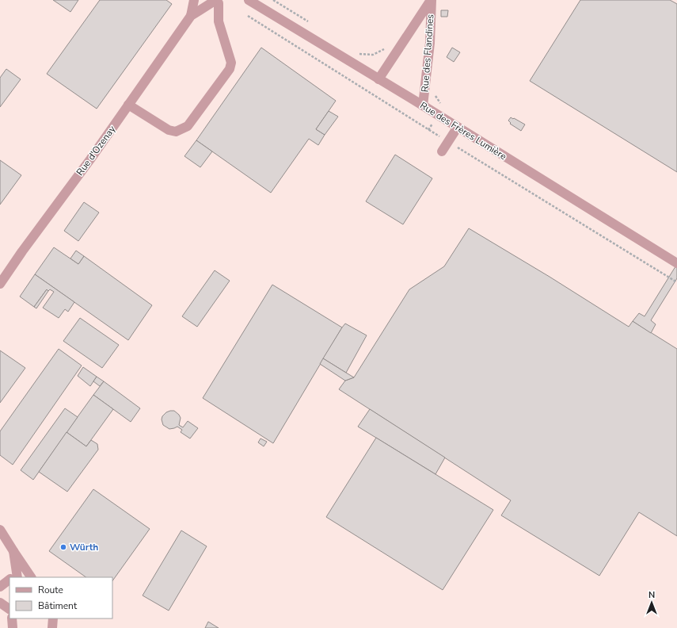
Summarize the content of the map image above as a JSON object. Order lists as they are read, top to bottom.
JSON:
{
  "streets": {
    "street": ["Rue des Flandines", "Rue des Frères Lumière", "Rue d'Ozenay"]
  },
  "crossings": [
    ["Rue des Flandines", "Rue des Frères Lumière"]
  ],
  "places": ["Würth"],
  "legend": ["Route", "Bâtiment"],
  "north": "top"
}
